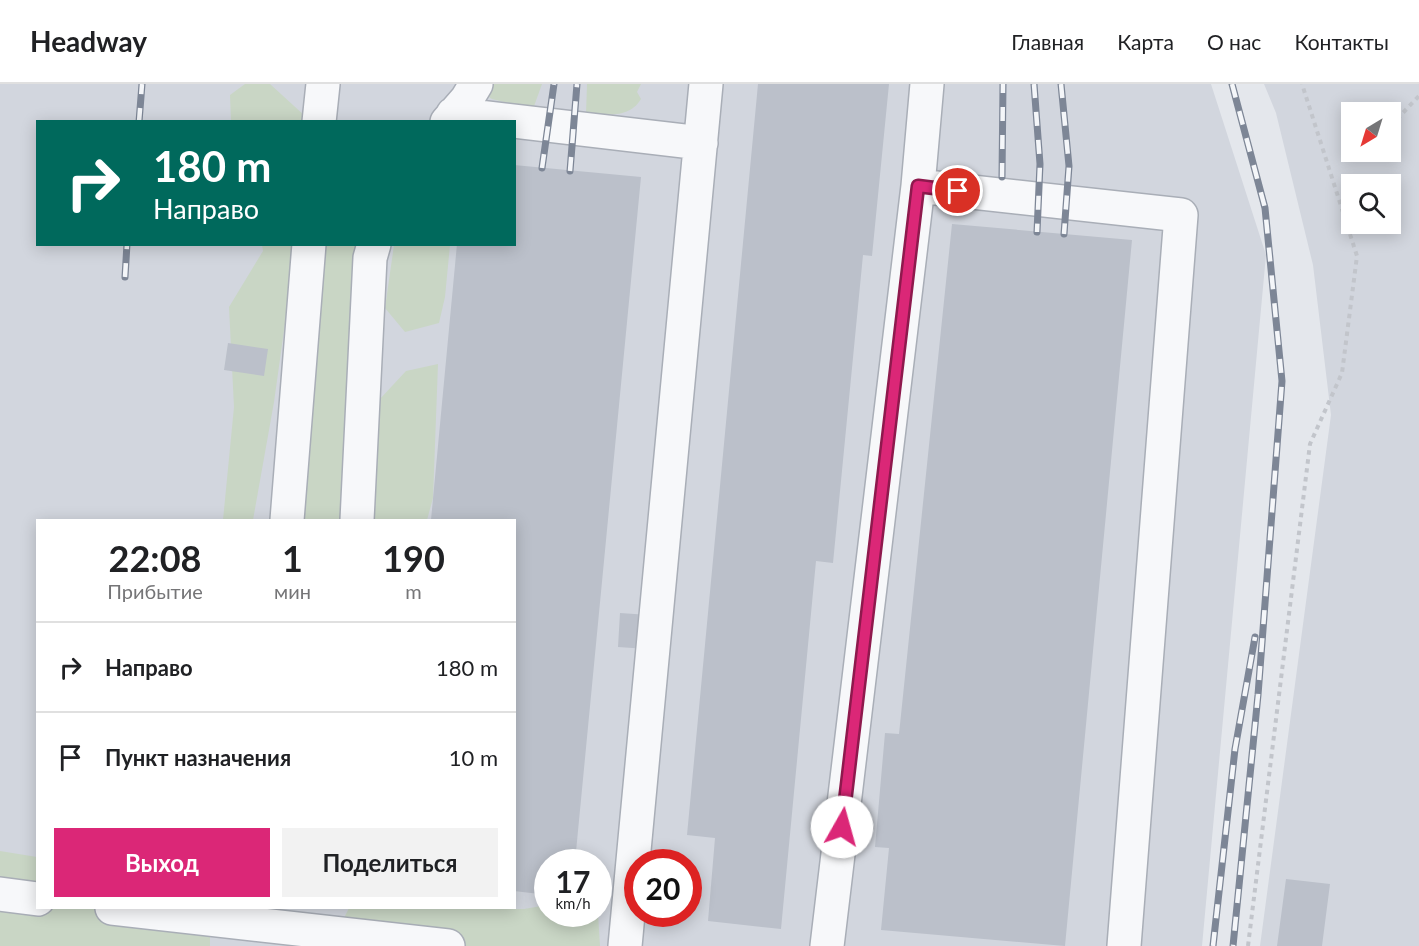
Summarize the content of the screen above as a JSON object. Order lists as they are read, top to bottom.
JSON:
{
  "north": "bottom left",
  "page": {
    "header": "Headway",
    "nav": [
      "Главная",
      "Карта",
      "О нас",
      "Контакты"
    ],
    "turn": ["180 m", "Направо"],
    "eta": [
      "22:08",
      "Прибытие",
      "1",
      "мин",
      "190",
      "m"
    ],
    "list": [
      {
        "name": "Направо",
        "value": "180 m"
      },
      {
        "name": "Пункт назначения",
        "value": "10 m"
      }
    ],
    "buttons": ["Выход", "Поделиться"],
    "speed": "17 km/h",
    "limit": "20"
  }
}
